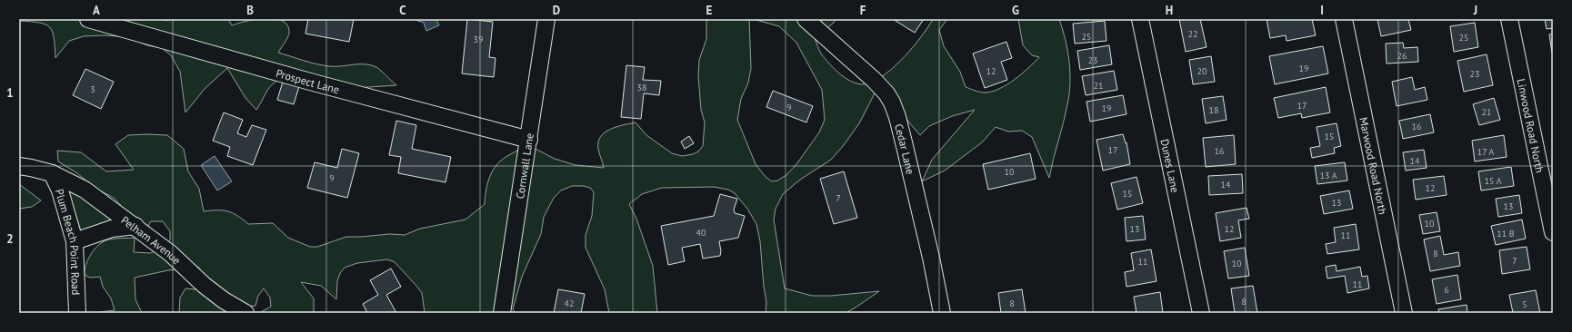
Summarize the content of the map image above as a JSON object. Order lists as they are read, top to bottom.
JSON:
{
  "streets": {
    "street": [
      "Prospect Lane",
      "Linwood Road North",
      "Cedar Lane",
      "Cornwall Lane",
      "Dunes Lane",
      "Marwood Road North",
      "Pelham Avenue",
      "Plum Beach Point Road"
    ]
  },
  "crossings": [
    ["Prospect Lane", "Cornwall Lane"],
    ["Pelham Avenue", "Plum Beach Point Road"]
  ],
  "house_numbers": [
    "22",
    "25",
    "25",
    "39",
    "26",
    "23",
    "19",
    "12",
    "20",
    "23",
    "21",
    "38",
    "3",
    "17",
    "9",
    "19",
    "18",
    "21",
    "16",
    "15",
    "17",
    "16",
    "17 A",
    "14",
    "10",
    "13 A",
    "9",
    "15 A",
    "14",
    "12",
    "15",
    "7",
    "13",
    "13",
    "10",
    "13",
    "12",
    "40",
    "11 B",
    "11",
    "8",
    "7",
    "11",
    "10",
    "11",
    "6",
    "8",
    "42",
    "8",
    "5"
  ],
  "grid": {
    "columns": [
      "A",
      "B",
      "C",
      "D",
      "E",
      "F",
      "G",
      "H",
      "I",
      "J"
    ],
    "rows": ["1", "2"]
  }
}
